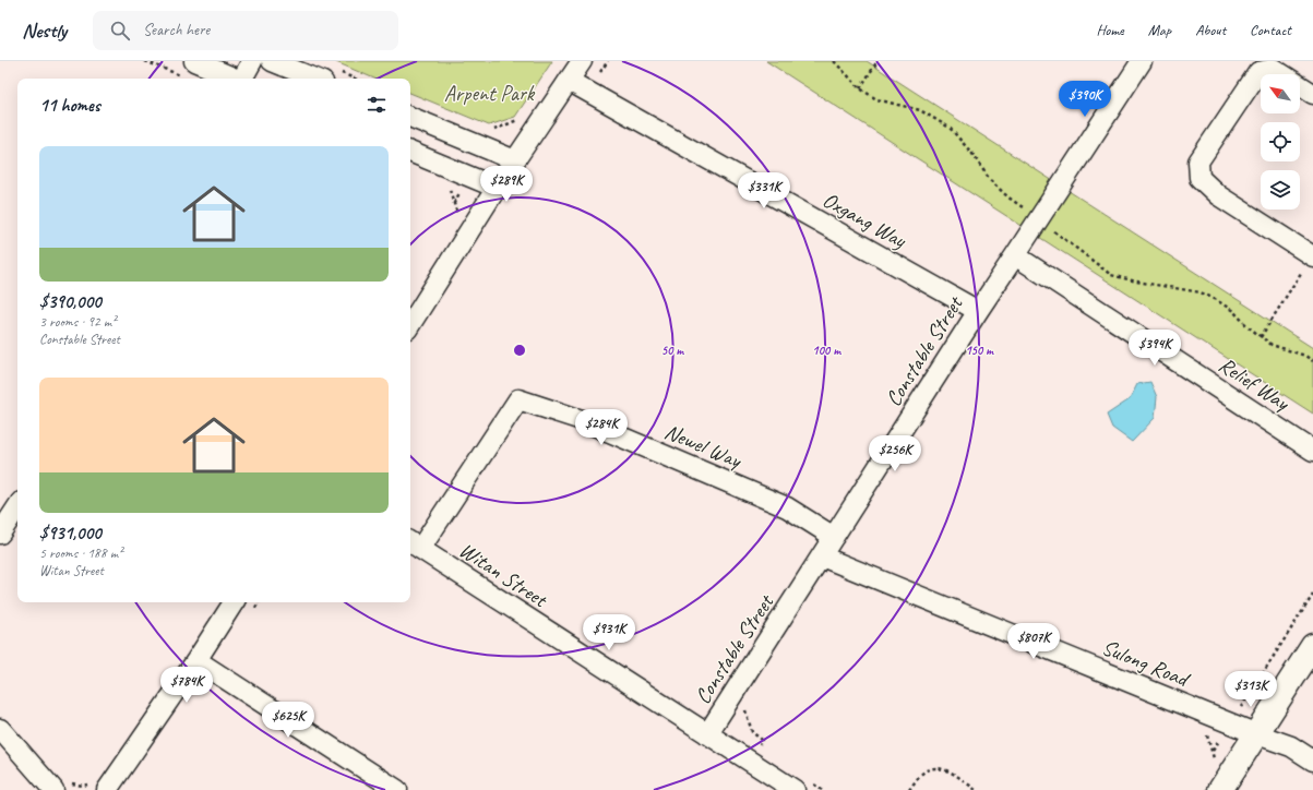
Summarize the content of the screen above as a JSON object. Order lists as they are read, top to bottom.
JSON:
{
  "streets": {
    "street": [
      "Oxgang Way",
      "Constable Street",
      "Relief Way",
      "Newel Way",
      "Witan Street",
      "Sulong Road"
    ]
  },
  "crossings": [
    ["Oxgang Way", "Constable Street"],
    ["Constable Street", "Relief Way"],
    ["Constable Street", "Newel Way"],
    ["Constable Street", "Witan Street"],
    ["Constable Street", "Sulong Road"],
    ["Newel Way", "Witan Street"]
  ],
  "parks": ["Arpent Park"],
  "north": "top left",
  "page": {
    "header": "Nestly",
    "search": "Search here",
    "nav": [
      "Home",
      "Map",
      "About",
      "Contact"
    ],
    "heading": "11 homes",
    "price": [
      "$390K",
      "$289K",
      "$331K",
      "$394K",
      "$284K",
      "$256K",
      "$931K",
      "$807K",
      "$784K",
      "$313K",
      "$625K"
    ],
    "list": [
      {
        "name": "$390,000",
        "note": "3 rooms · 92 m² · Constable Street"
      },
      {
        "name": "$931,000",
        "note": "5 rooms · 188 m² · Witan Street"
      }
    ]
  },
  "rings": ["50 m", "100 m", "150 m"]
}
